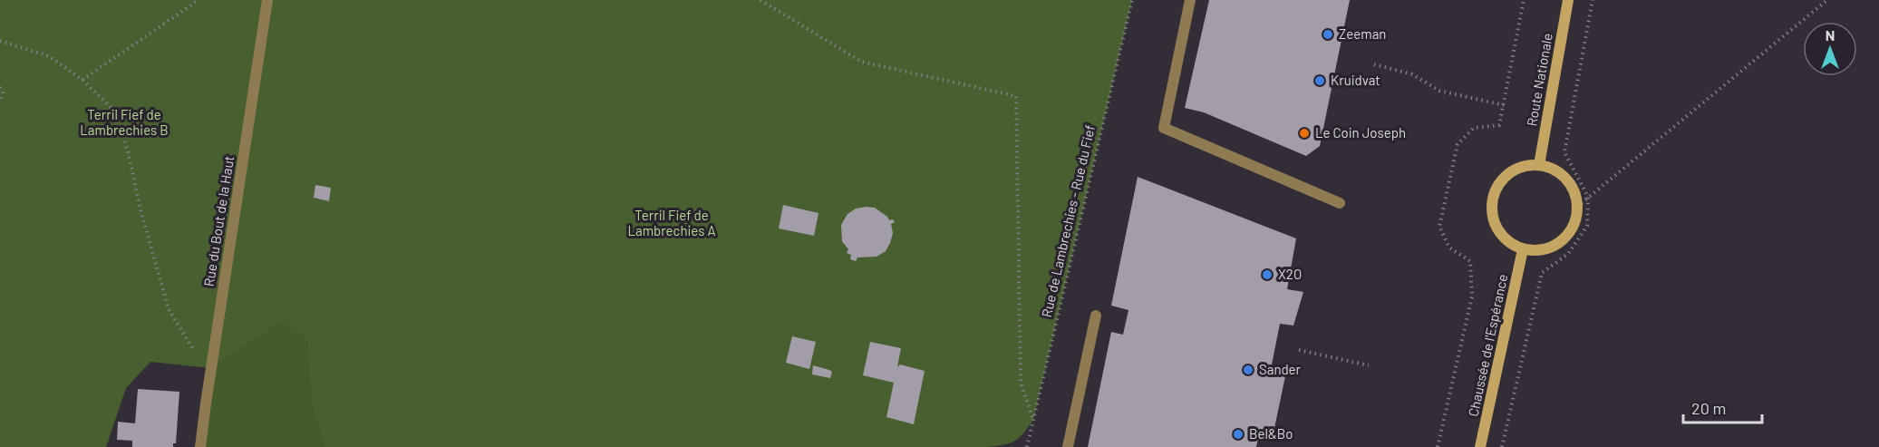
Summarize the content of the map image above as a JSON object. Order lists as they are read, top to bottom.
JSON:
{
  "streets": {
    "main road": ["Route Nationale", "Chaussée de l'Espérance"],
    "street": ["Rue du Bout de la Haut"],
    "path": ["Rue de Lambrechies - Rue du Fief"]
  },
  "crossings": [
    ["Route Nationale", "Chaussée de l'Espérance"]
  ],
  "parks": ["Terril Fief de Lambrechies B", "Terril Fief de Lambrechies A"],
  "places": [
    "Zeeman",
    "Kruidvat",
    "Le Coin Joseph",
    "X2O",
    "Sander",
    "Bel&Bo"
  ],
  "scale_bar": "20 m",
  "north": "top"
}
